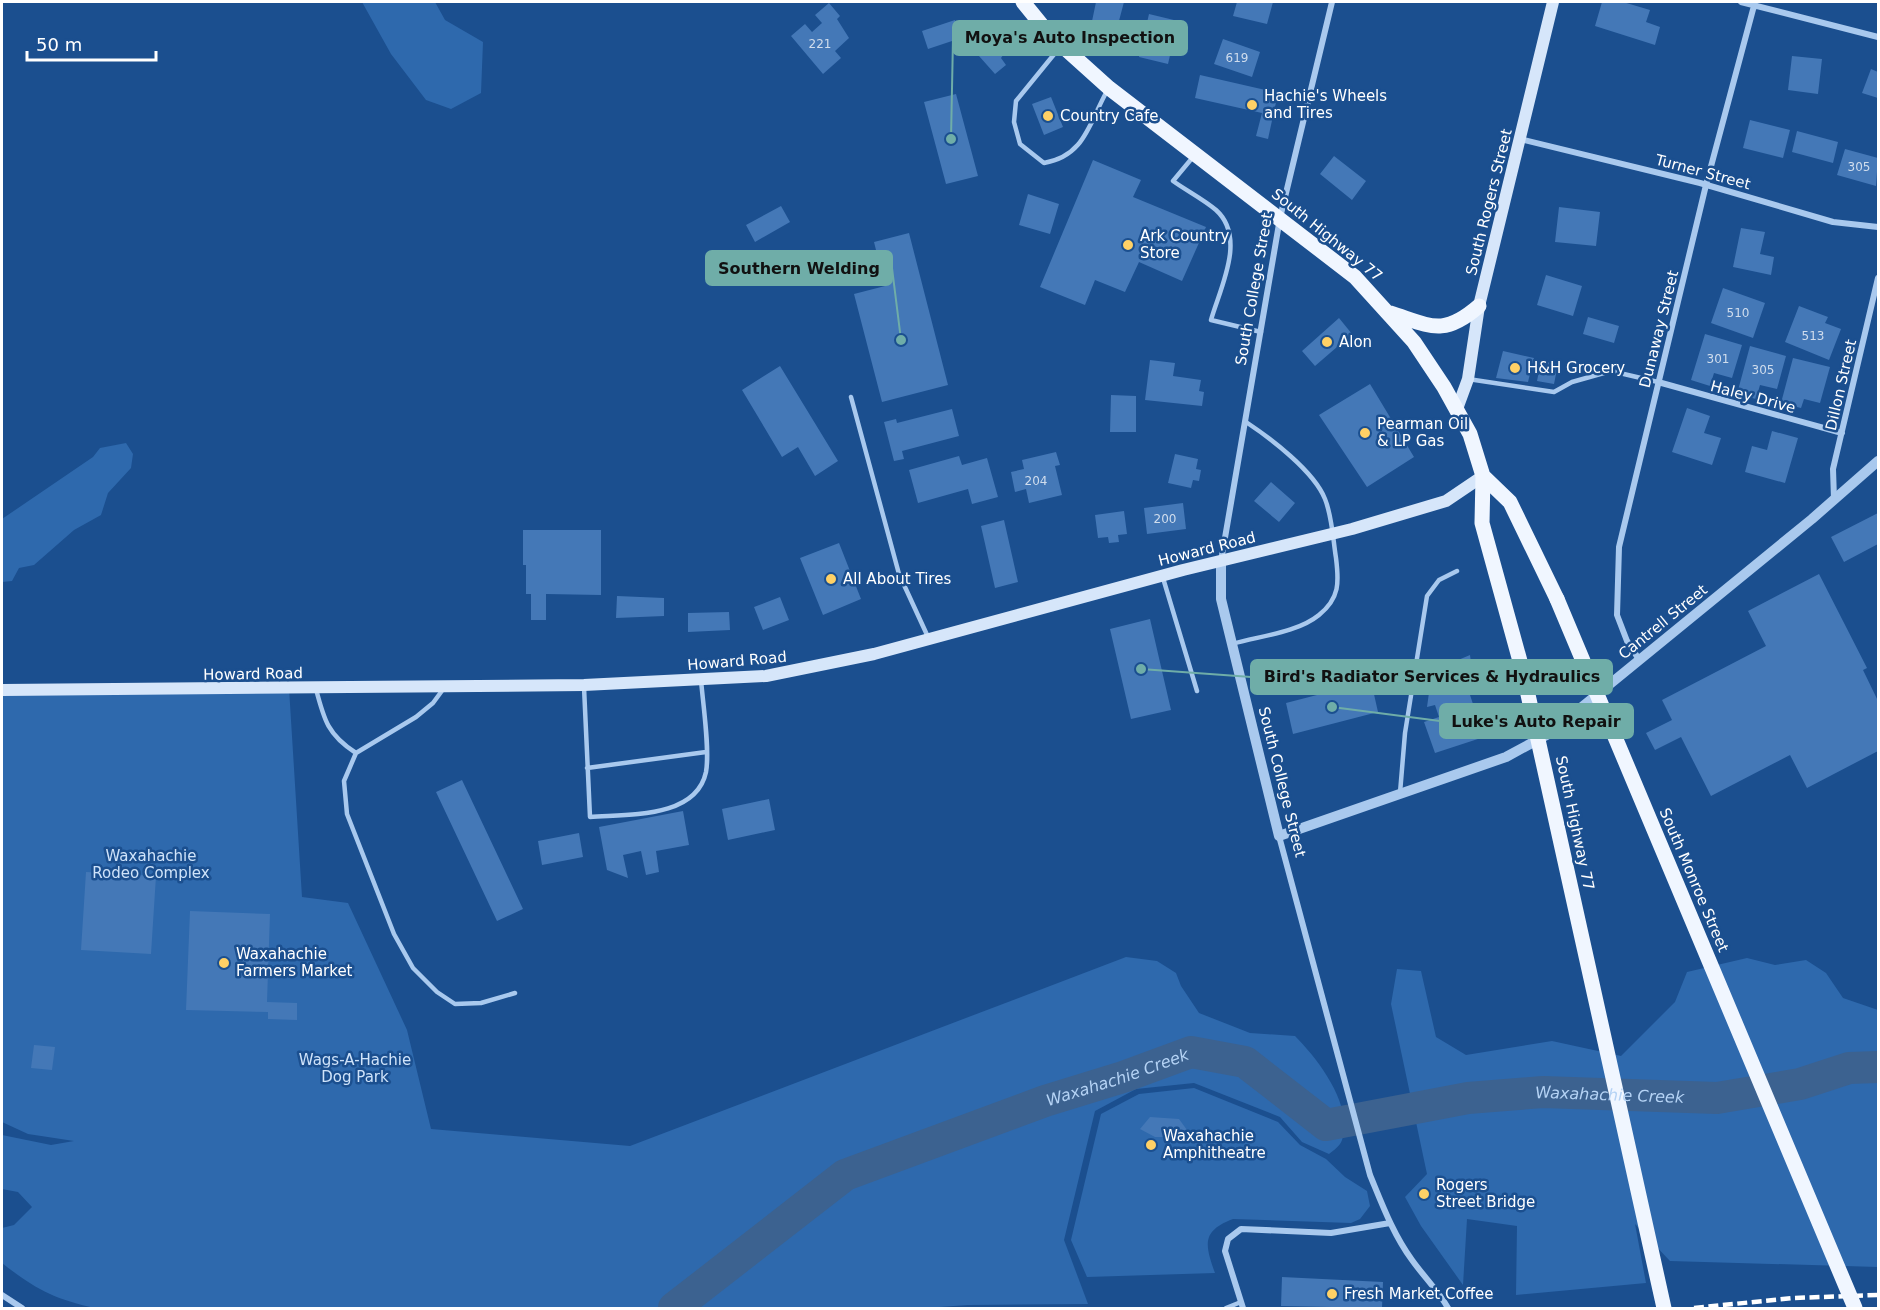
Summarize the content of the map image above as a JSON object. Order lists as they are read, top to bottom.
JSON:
{
  "streets": {
    "main road": [
      "South Rogers Street",
      "South Highway 77",
      "Howard Road",
      "South Monroe Street"
    ],
    "street": [
      "Turner Street",
      "South College Street",
      "Dunaway Street",
      "Dillon Street",
      "Haley Drive",
      "Cantrell Street"
    ]
  },
  "crossings": [
    ["Turner Street", "South Rogers Street"],
    ["Turner Street", "Dunaway Street"],
    ["South Rogers Street", "South Highway 77"],
    ["South Highway 77", "South College Street"],
    ["South Highway 77", "Howard Road"],
    ["South Highway 77", "South Monroe Street"],
    ["South College Street", "Howard Road"],
    ["South College Street", "Cantrell Street"],
    ["Dunaway Street", "Haley Drive"],
    ["Dunaway Street", "Cantrell Street"],
    ["Dillon Street", "Haley Drive"],
    ["Dillon Street", "Cantrell Street"],
    ["Howard Road", "South Monroe Street"]
  ],
  "water": ["Waxahachie Creek"],
  "parks": ["Waxahachie Rodeo Complex", "Wags-A-Hachie Dog Park"],
  "places": [
    "Hachie's Wheels and Tires",
    "Country Cafe",
    "Moya's Auto Inspection",
    "Ark Country Store",
    "Southern Welding",
    "Alon",
    "H&H Grocery",
    "Pearman Oil & LP Gas",
    "All About Tires",
    "Bird's Radiator Services & Hydraulics",
    "Luke's Auto Repair",
    "Waxahachie Farmers Market",
    "Waxahachie Amphitheatre",
    "Rogers Street Bridge",
    "Fresh Market Coffee"
  ],
  "house_numbers": [
    "221",
    "619",
    "305",
    "510",
    "513",
    "301",
    "305",
    "204",
    "200"
  ],
  "scale_bar": "50 m"
}
